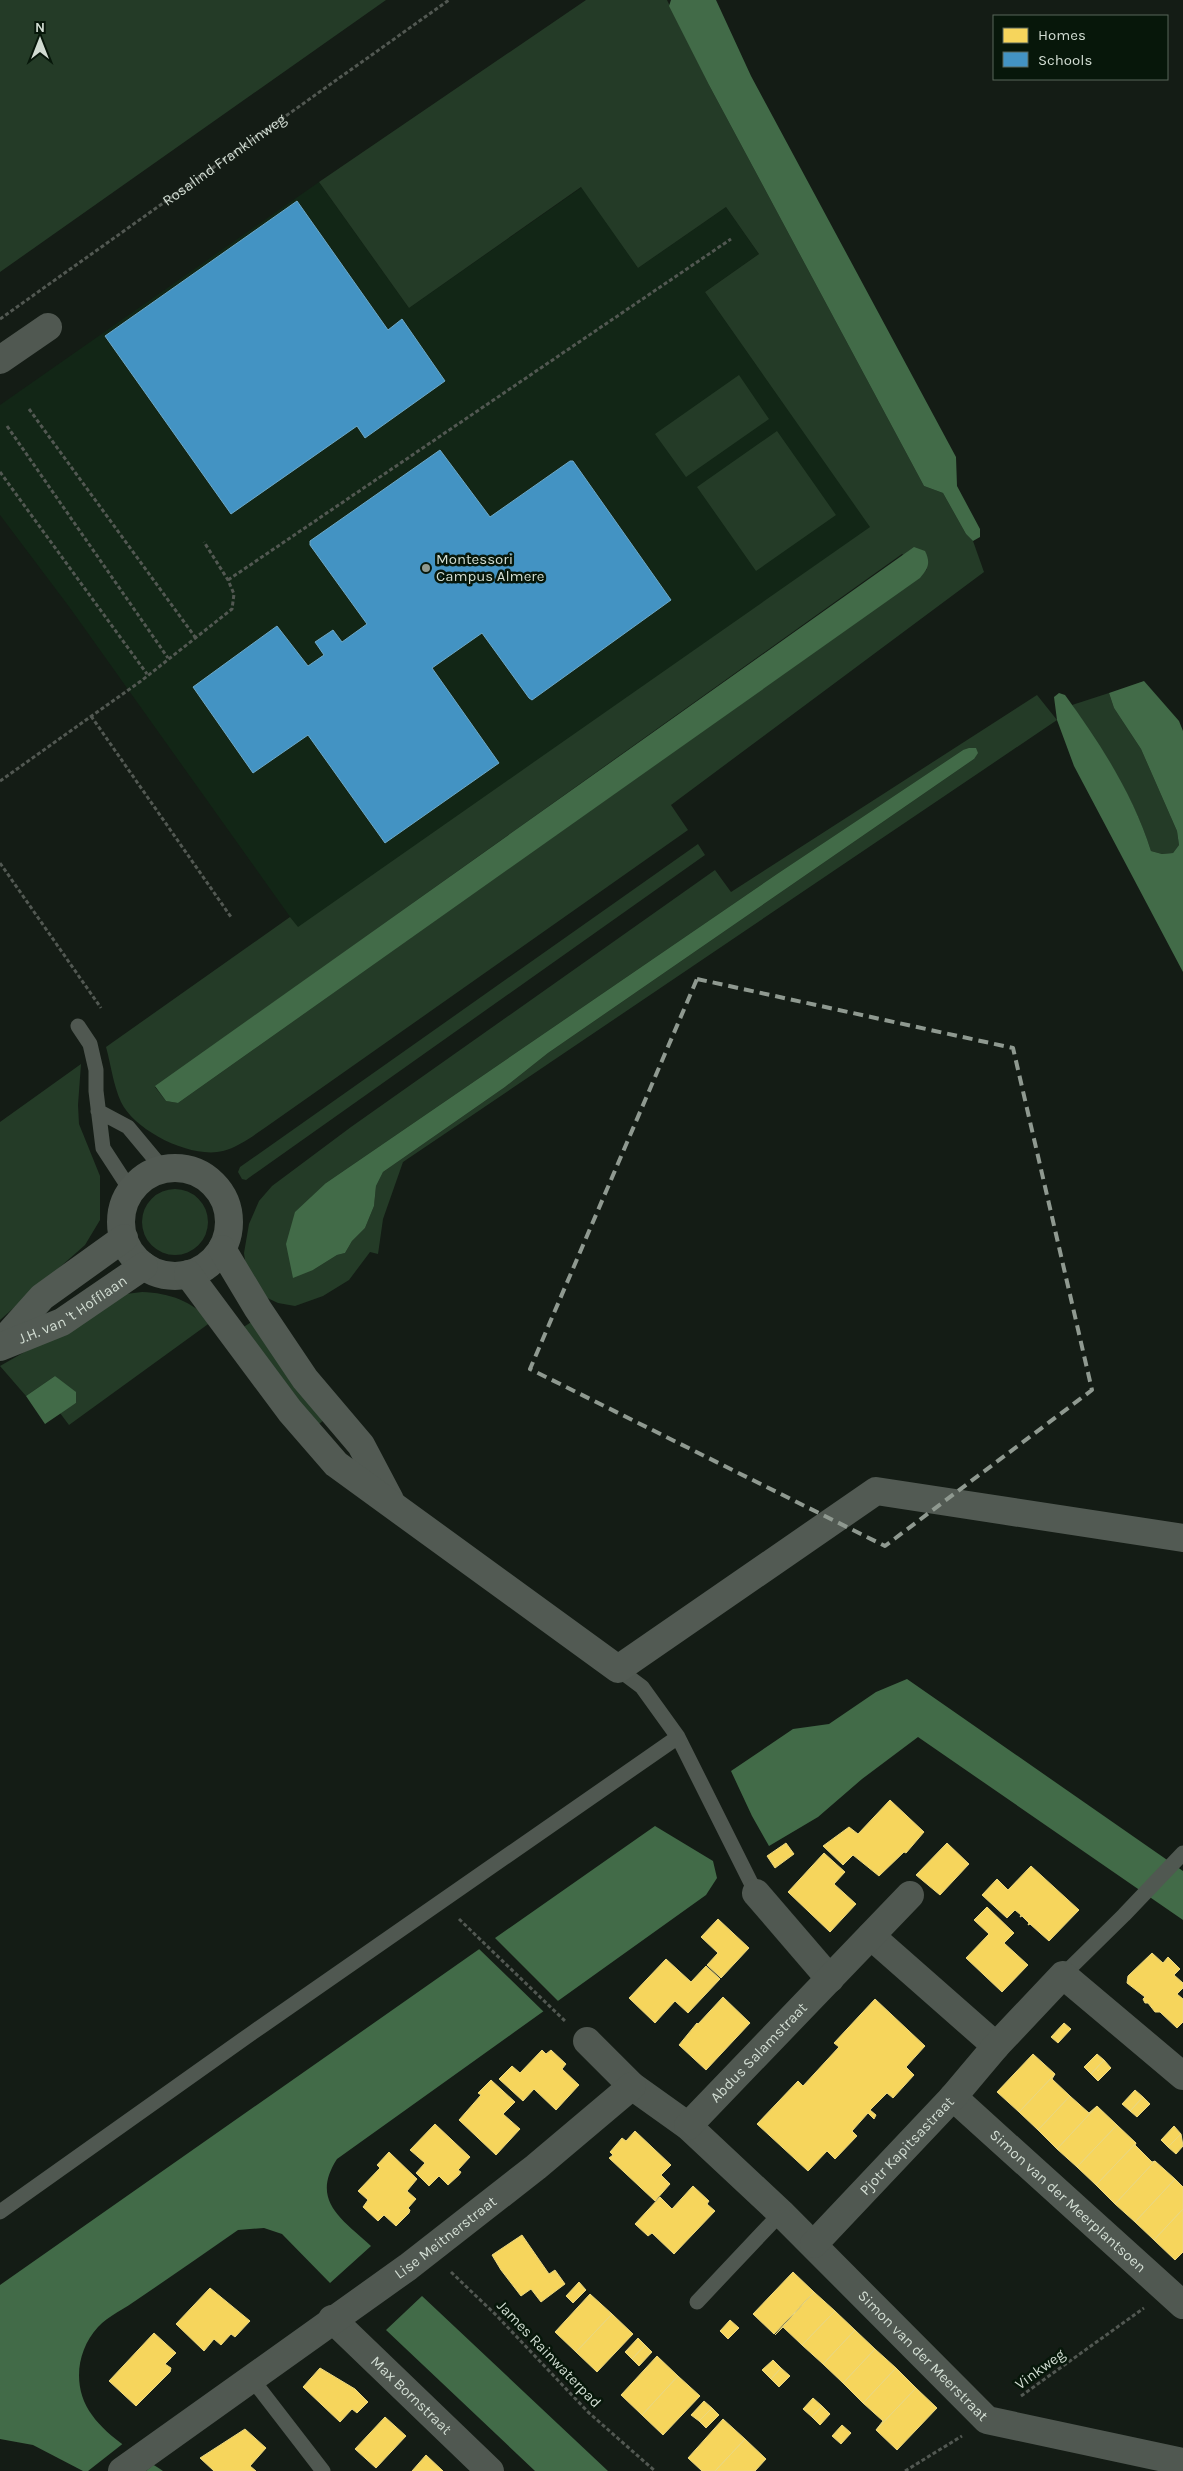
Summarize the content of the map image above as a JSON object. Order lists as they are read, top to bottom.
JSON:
{
  "streets": {
    "street": [
      "J.H. van 't Hofflaan",
      "Abdus Salamstraat",
      "Pjotr Kapitsastraat",
      "Simon van der Meerplantsoen",
      "Lise Meitnerstraat",
      "Simon van der Meerstraat",
      "Max Bornstraat"
    ],
    "path": ["Rosalind Franklinweg", "James Rainwaterpad", "Vinkweg"]
  },
  "crossings": [
    ["Abdus Salamstraat", "Simon van der Meerstraat"],
    ["Pjotr Kapitsastraat", "Simon van der Meerplantsoen"],
    ["Pjotr Kapitsastraat", "Simon van der Meerstraat"],
    ["Simon van der Meerplantsoen", "Vinkweg"],
    ["Lise Meitnerstraat", "James Rainwaterpad"],
    ["Lise Meitnerstraat", "Simon van der Meerstraat"],
    ["Lise Meitnerstraat", "Max Bornstraat"],
    ["Simon van der Meerstraat", "Vinkweg"]
  ],
  "places": ["Montessori Campus Almere"],
  "legend": ["Homes", "Schools"],
  "north": "top"
}
